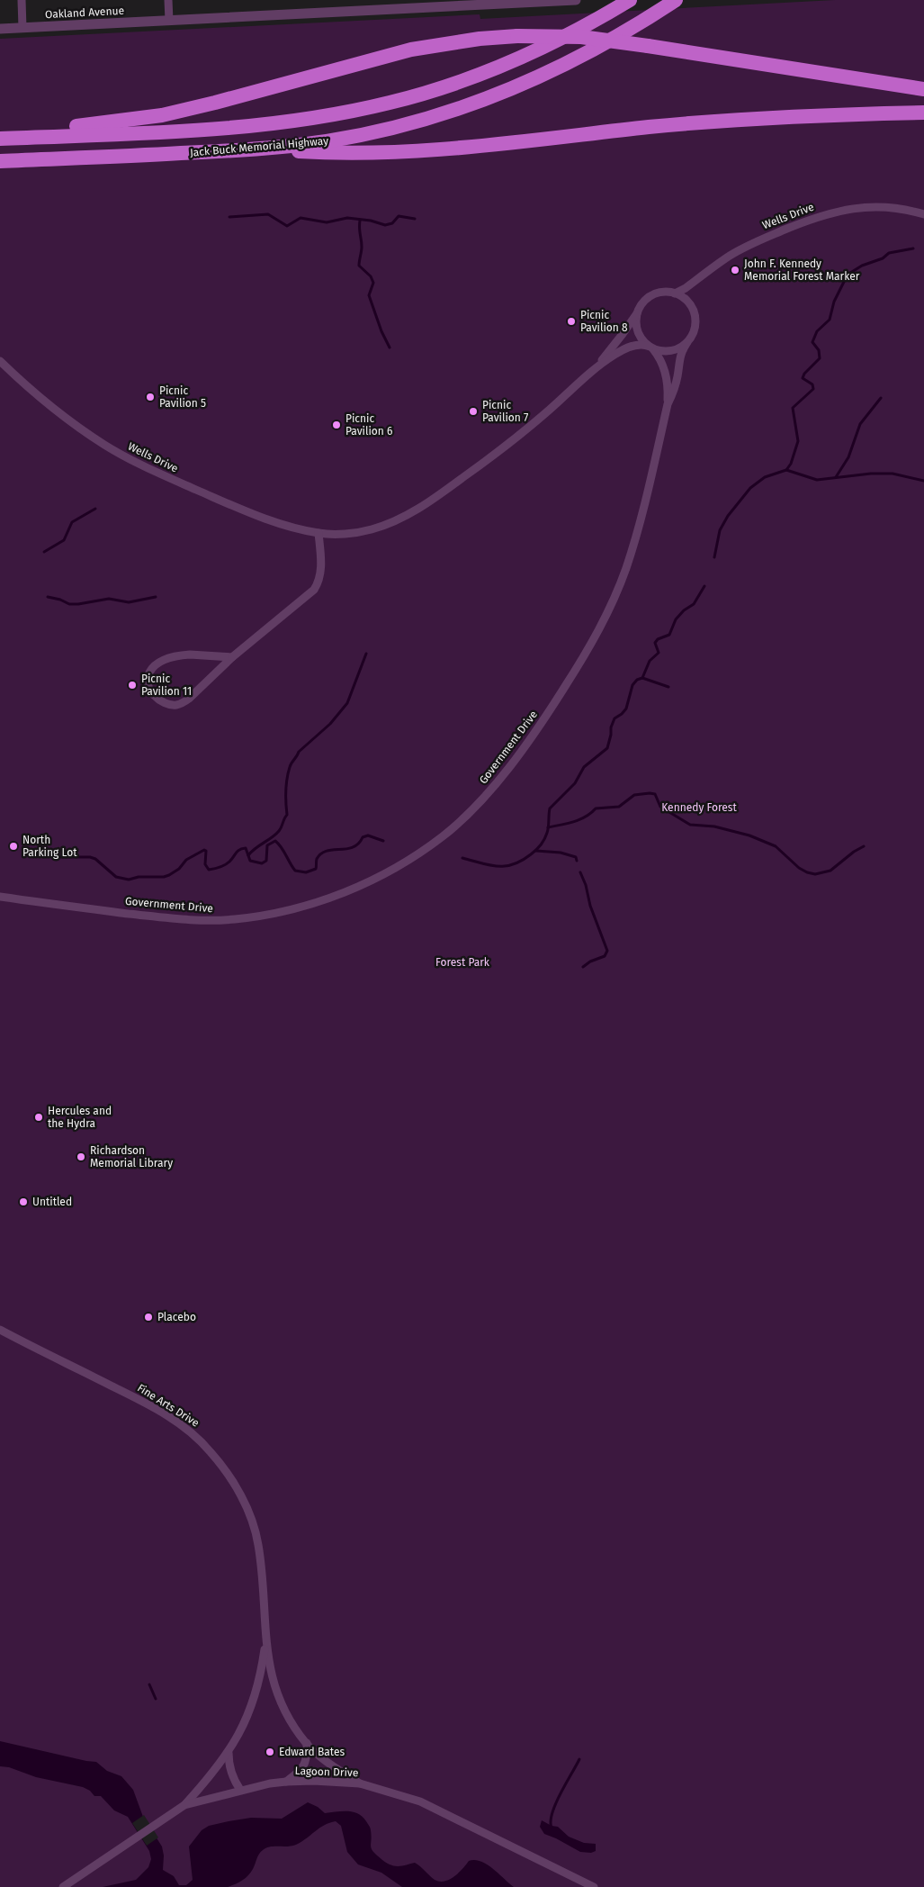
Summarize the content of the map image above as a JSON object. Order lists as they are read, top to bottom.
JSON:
{
  "streets": {
    "highway": ["Jack Buck Memorial Highway"],
    "street": [
      "Oakland Avenue",
      "Wells Drive",
      "Government Drive",
      "Fine Arts Drive",
      "Lagoon Drive"
    ]
  },
  "crossings": [
    ["Wells Drive", "Government Drive"],
    ["Fine Arts Drive", "Lagoon Drive"]
  ],
  "parks": ["Kennedy Forest", "Forest Park"],
  "places": [
    "John F. Kennedy Memorial Forest Marker",
    "Picnic Pavilion 8",
    "Picnic Pavilion 5",
    "Picnic Pavilion 7",
    "Picnic Pavilion 6",
    "Picnic Pavilion 11",
    "North Parking Lot",
    "Hercules and the Hydra",
    "Richardson Memorial Library",
    "Untitled",
    "Placebo",
    "Edward Bates"
  ]
}
